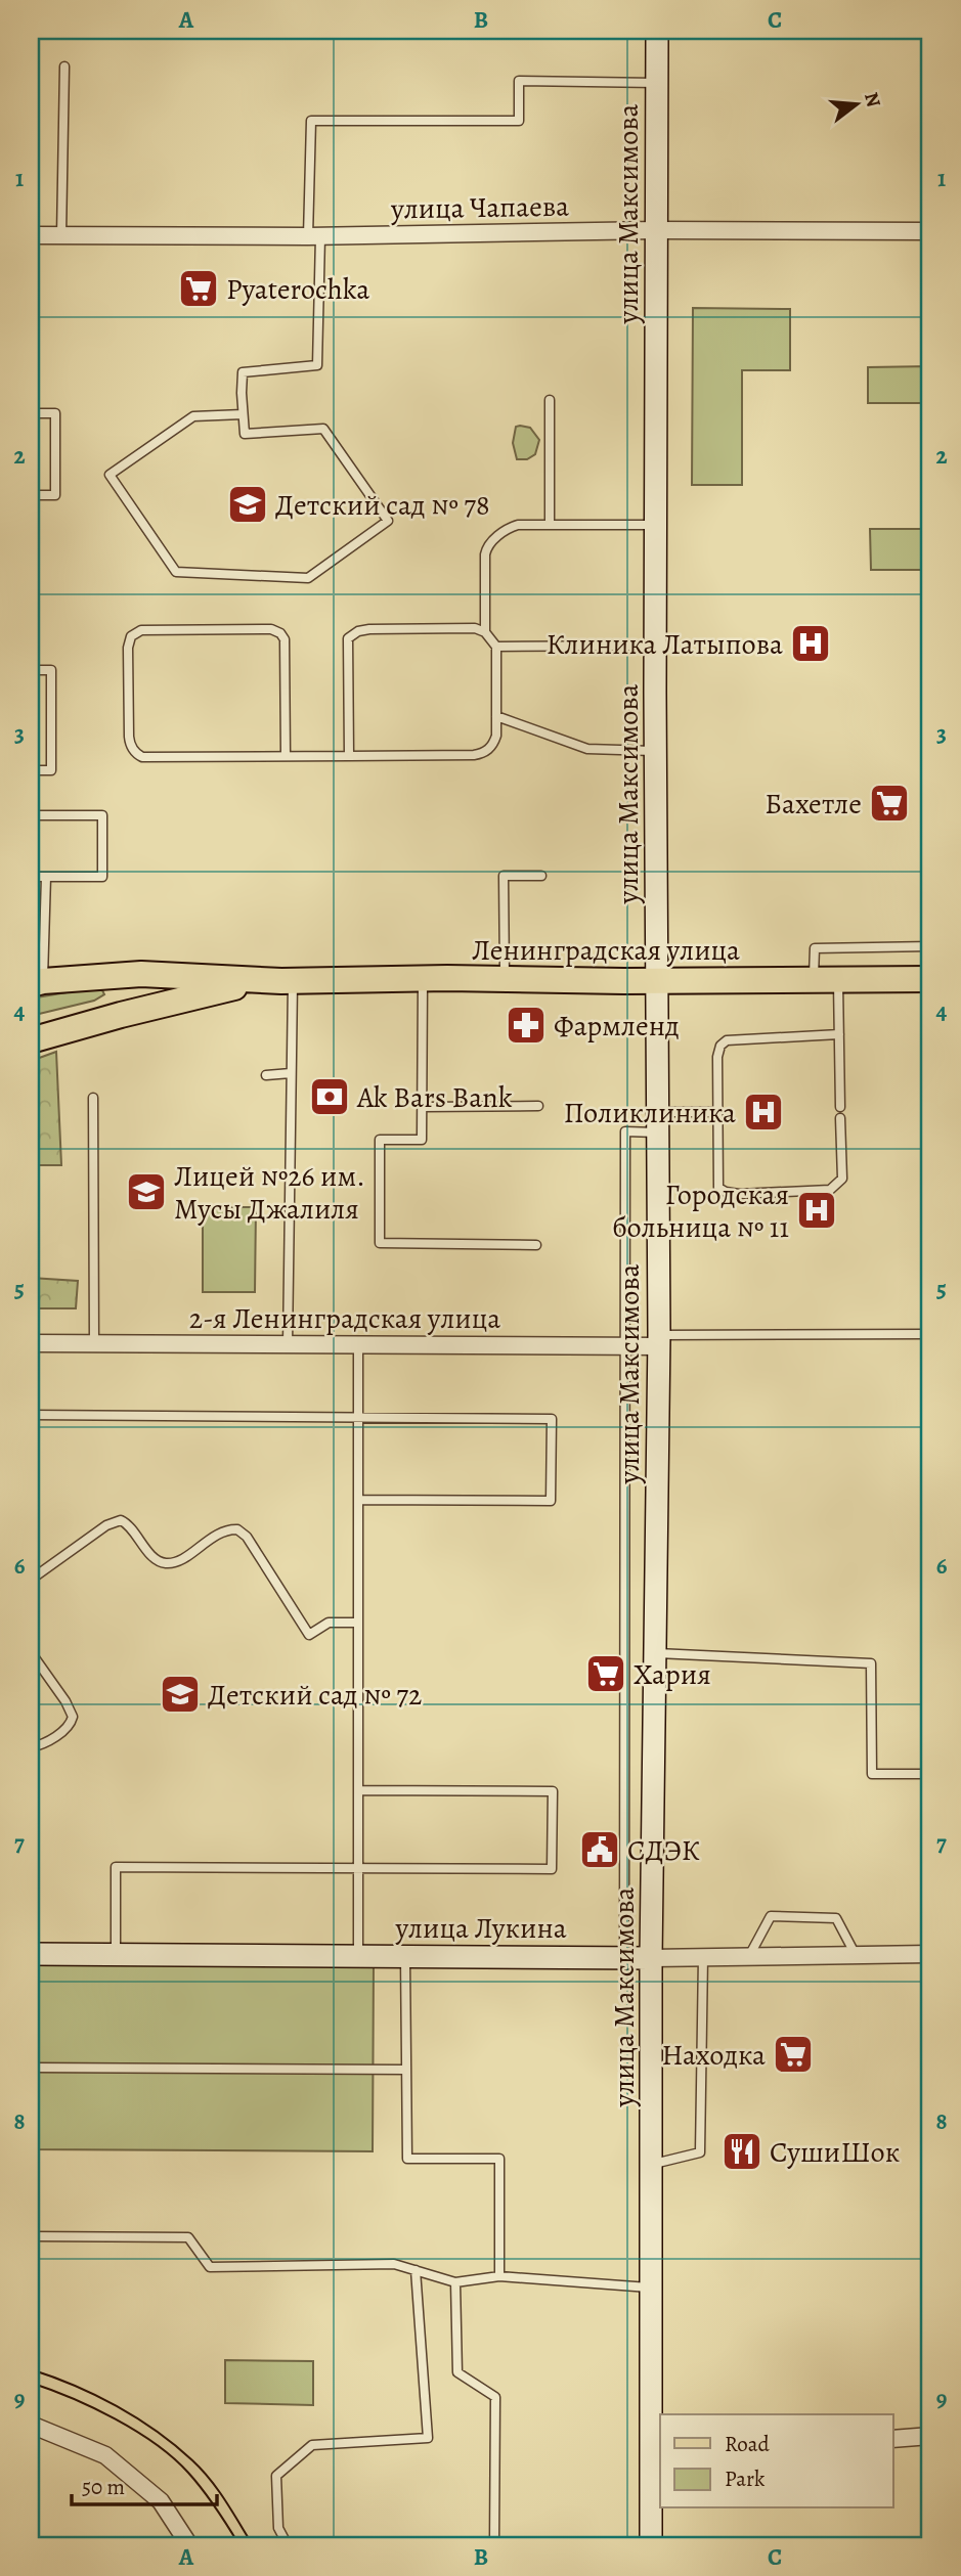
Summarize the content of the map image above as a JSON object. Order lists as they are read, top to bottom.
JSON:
{
  "streets": {
    "main road": ["улица Максимова", "Ленинградская улица", "улица Лукина"],
    "street": ["улица Чапаева", "2-я Ленинградская улица"]
  },
  "crossings": [
    ["улица Чапаева", "улица Максимова"],
    ["улица Максимова", "Ленинградская улица"],
    ["улица Максимова", "2-я Ленинградская улица"],
    ["улица Максимова", "улица Лукина"]
  ],
  "places": {
    "supermarket": [
      "Pyaterochka",
      "Бахетле",
      "Хария",
      "Находка"
    ],
    "school or university": ["Детский сад № 78", "Лицей №26 им. Мусы Джалиля", "Детский сад № 72"],
    "hospital": ["Клиника Латыпова", "Поликлиника", "Городская больница № 11"],
    "pharmacy": ["Фармленд"],
    "bank": ["Ak Bars Bank"],
    "public building": ["СДЭК"],
    "restaurant": ["СушиШок"]
  },
  "legend": ["Road", "Park"],
  "scale_bar": "50 m",
  "north": "right",
  "grid": {
    "columns": ["A", "B", "C"],
    "rows": [
      "1",
      "2",
      "3",
      "4",
      "5",
      "6",
      "7",
      "8",
      "9"
    ]
  }
}
